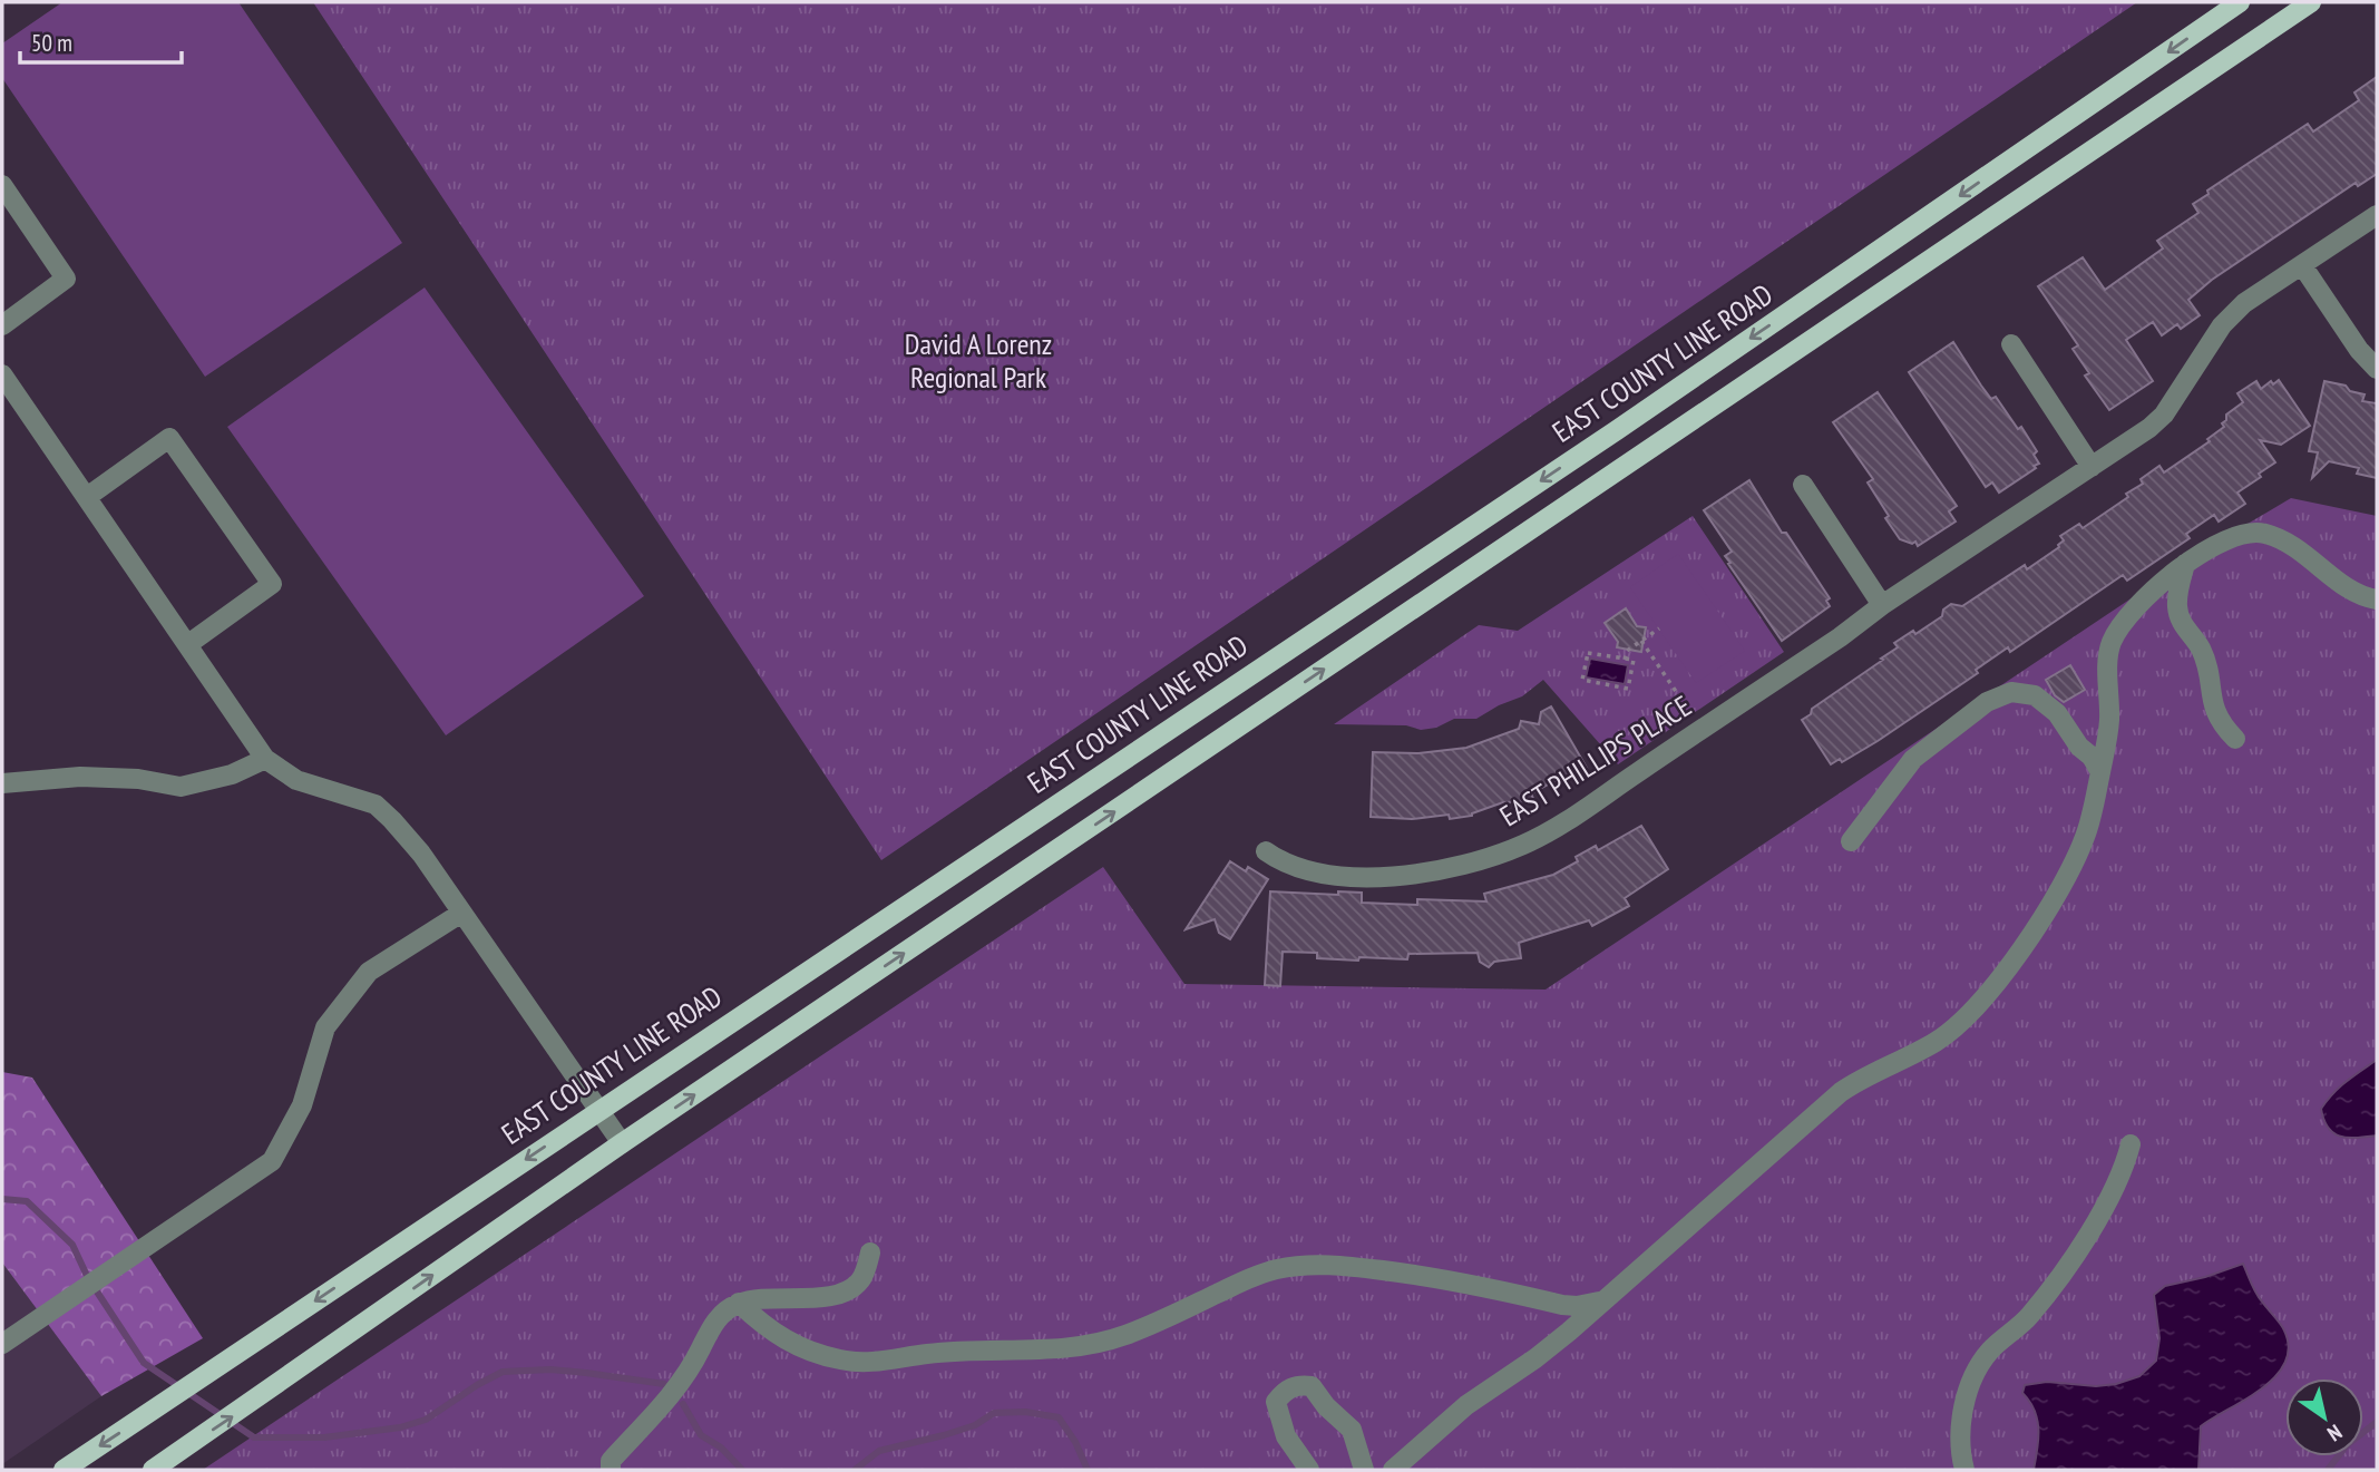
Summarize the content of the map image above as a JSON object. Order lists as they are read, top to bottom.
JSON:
{
  "streets": {
    "main road": ["EAST COUNTY LINE ROAD"],
    "street": ["EAST PHILLIPS PLACE"]
  },
  "parks": ["David A Lorenz Regional Park"],
  "scale_bar": "50 m",
  "north": "bottom right"
}
